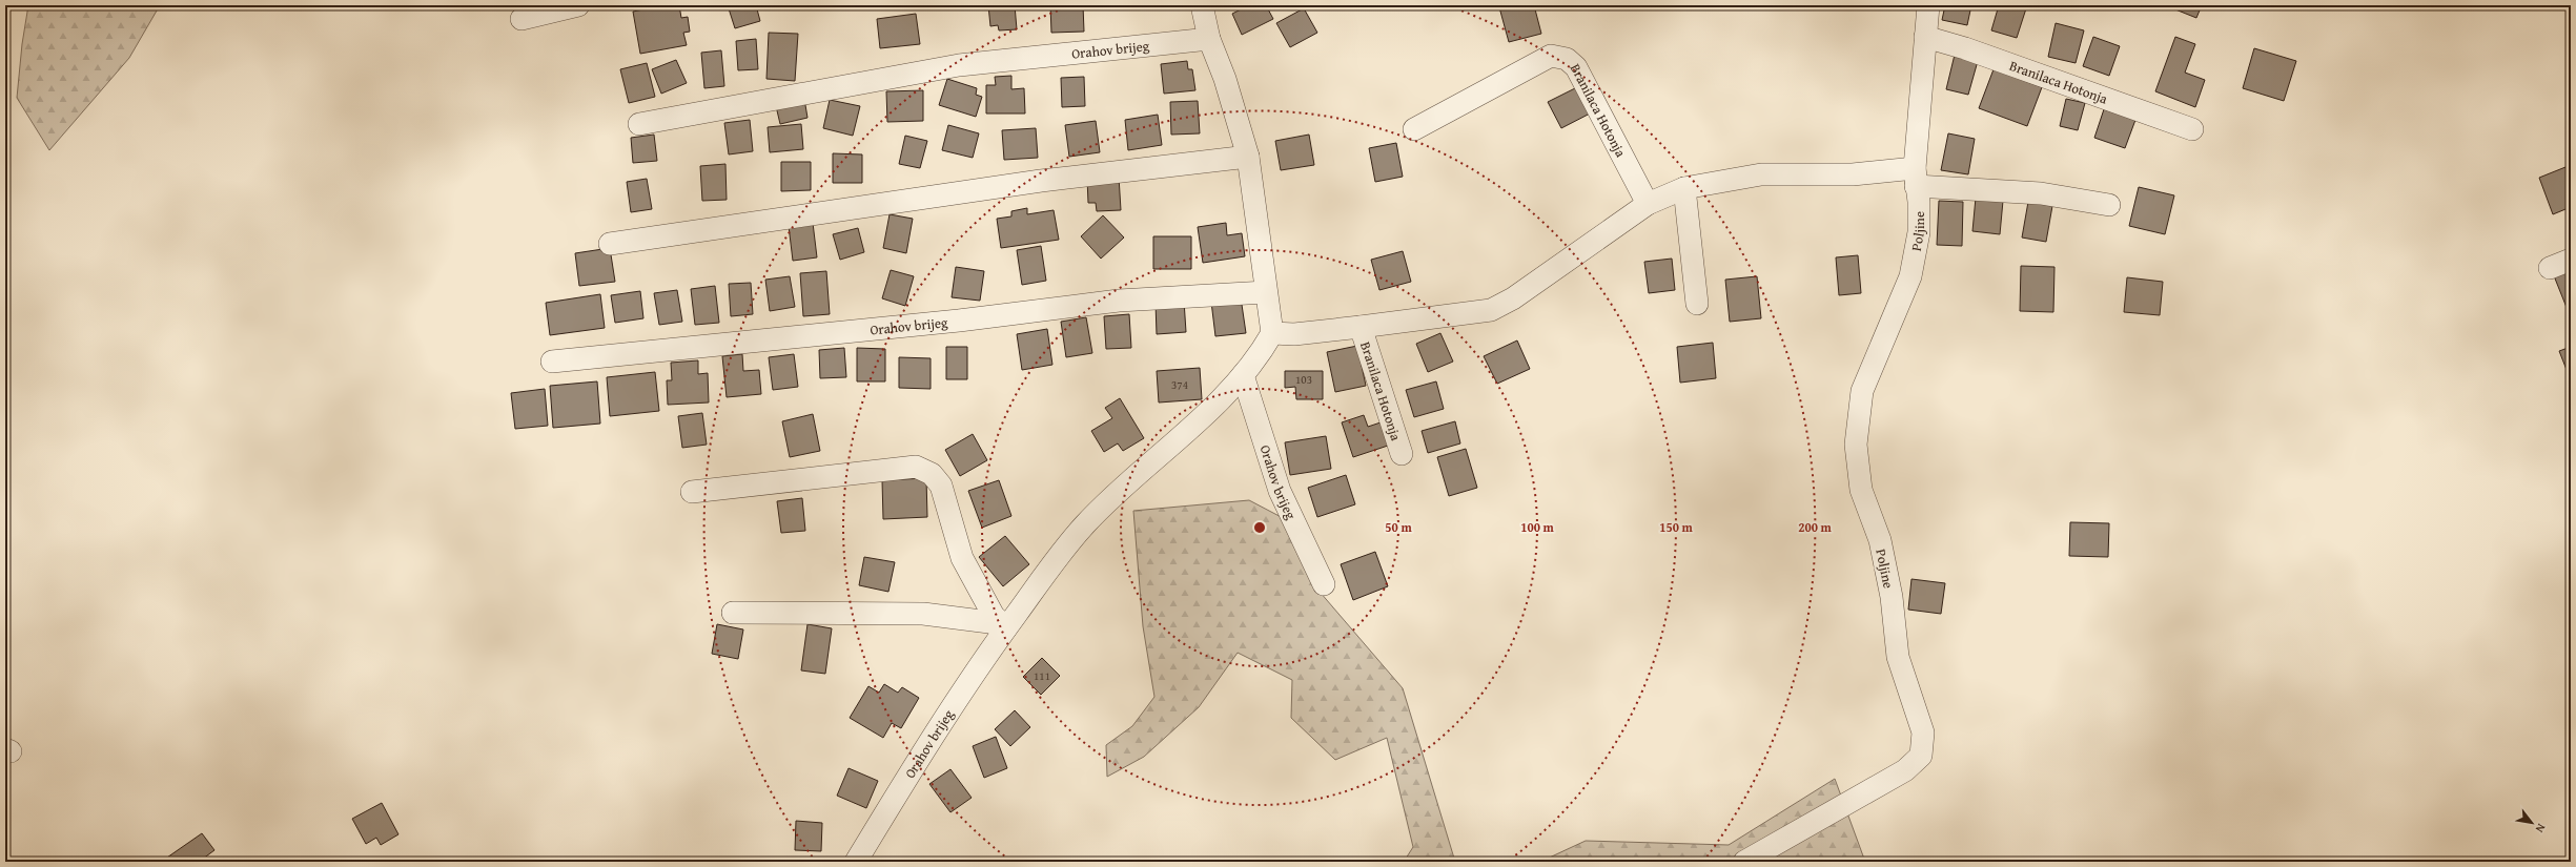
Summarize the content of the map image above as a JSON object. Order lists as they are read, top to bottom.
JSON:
{
  "streets": {
    "street": ["Orahov brijeg", "Branilaca Hotonja", "Poljine"]
  },
  "crossings": [
    ["Orahov brijeg", "Branilaca Hotonja"],
    ["Branilaca Hotonja", "Poljine"]
  ],
  "house_numbers": ["103", "374", "111"],
  "north": "bottom right",
  "rings": [
    "50 m",
    "100 m",
    "150 m",
    "200 m"
  ]
}
